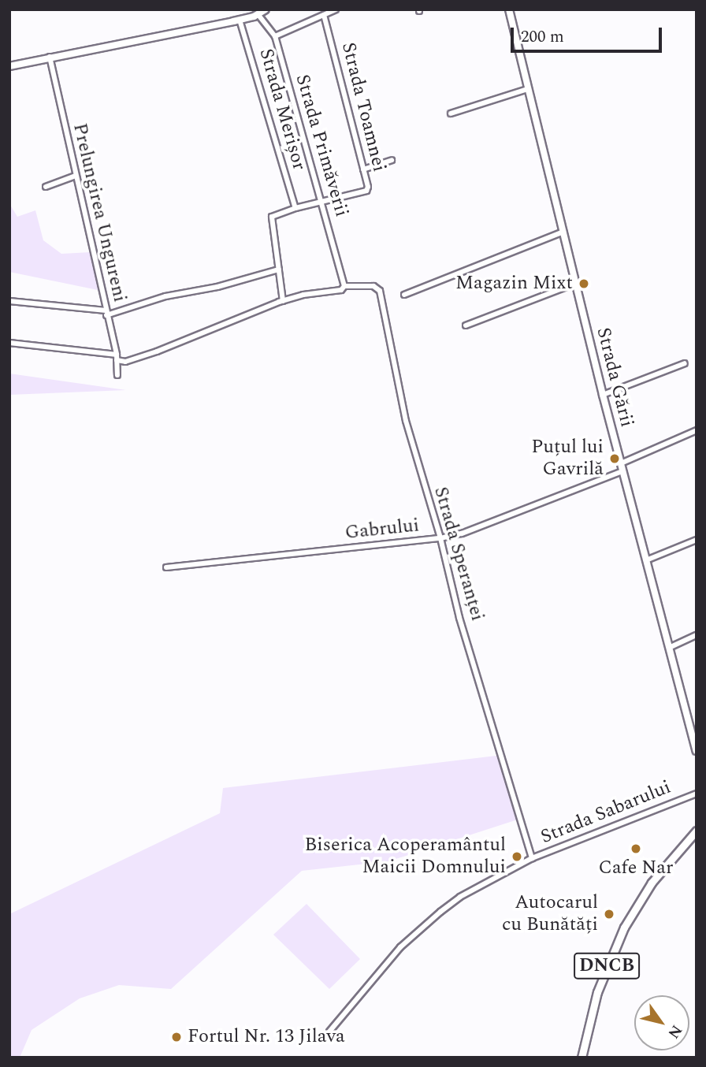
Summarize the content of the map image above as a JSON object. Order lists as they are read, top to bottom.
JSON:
{
  "streets": {
    "main road": ["Strada Gării", "DNCB"],
    "street": [
      "Strada Toamnei",
      "Strada Merișor",
      "Strada Primăverii",
      "Prelungirea Ungureni",
      "Gabrului",
      "Strada Speranței",
      "Strada Sabarului"
    ]
  },
  "crossings": [
    ["Strada Toamnei", "Strada Merișor"],
    ["Strada Toamnei", "Strada Primăverii"],
    ["Strada Primăverii", "Strada Speranței"],
    ["Strada Gării", "Gabrului"],
    ["Gabrului", "Strada Speranței"],
    ["Strada Speranței", "Strada Sabarului"]
  ],
  "places": [
    "Magazin Mixt",
    "Puțul lui Gavrilă",
    "Cafe Nar",
    "Biserica Acoperamântul Maicii Domnului",
    "Autocarul cu Bunătăți",
    "Fortul Nr. 13 Jilava"
  ],
  "scale_bar": "200 m",
  "north": "bottom right"
}
